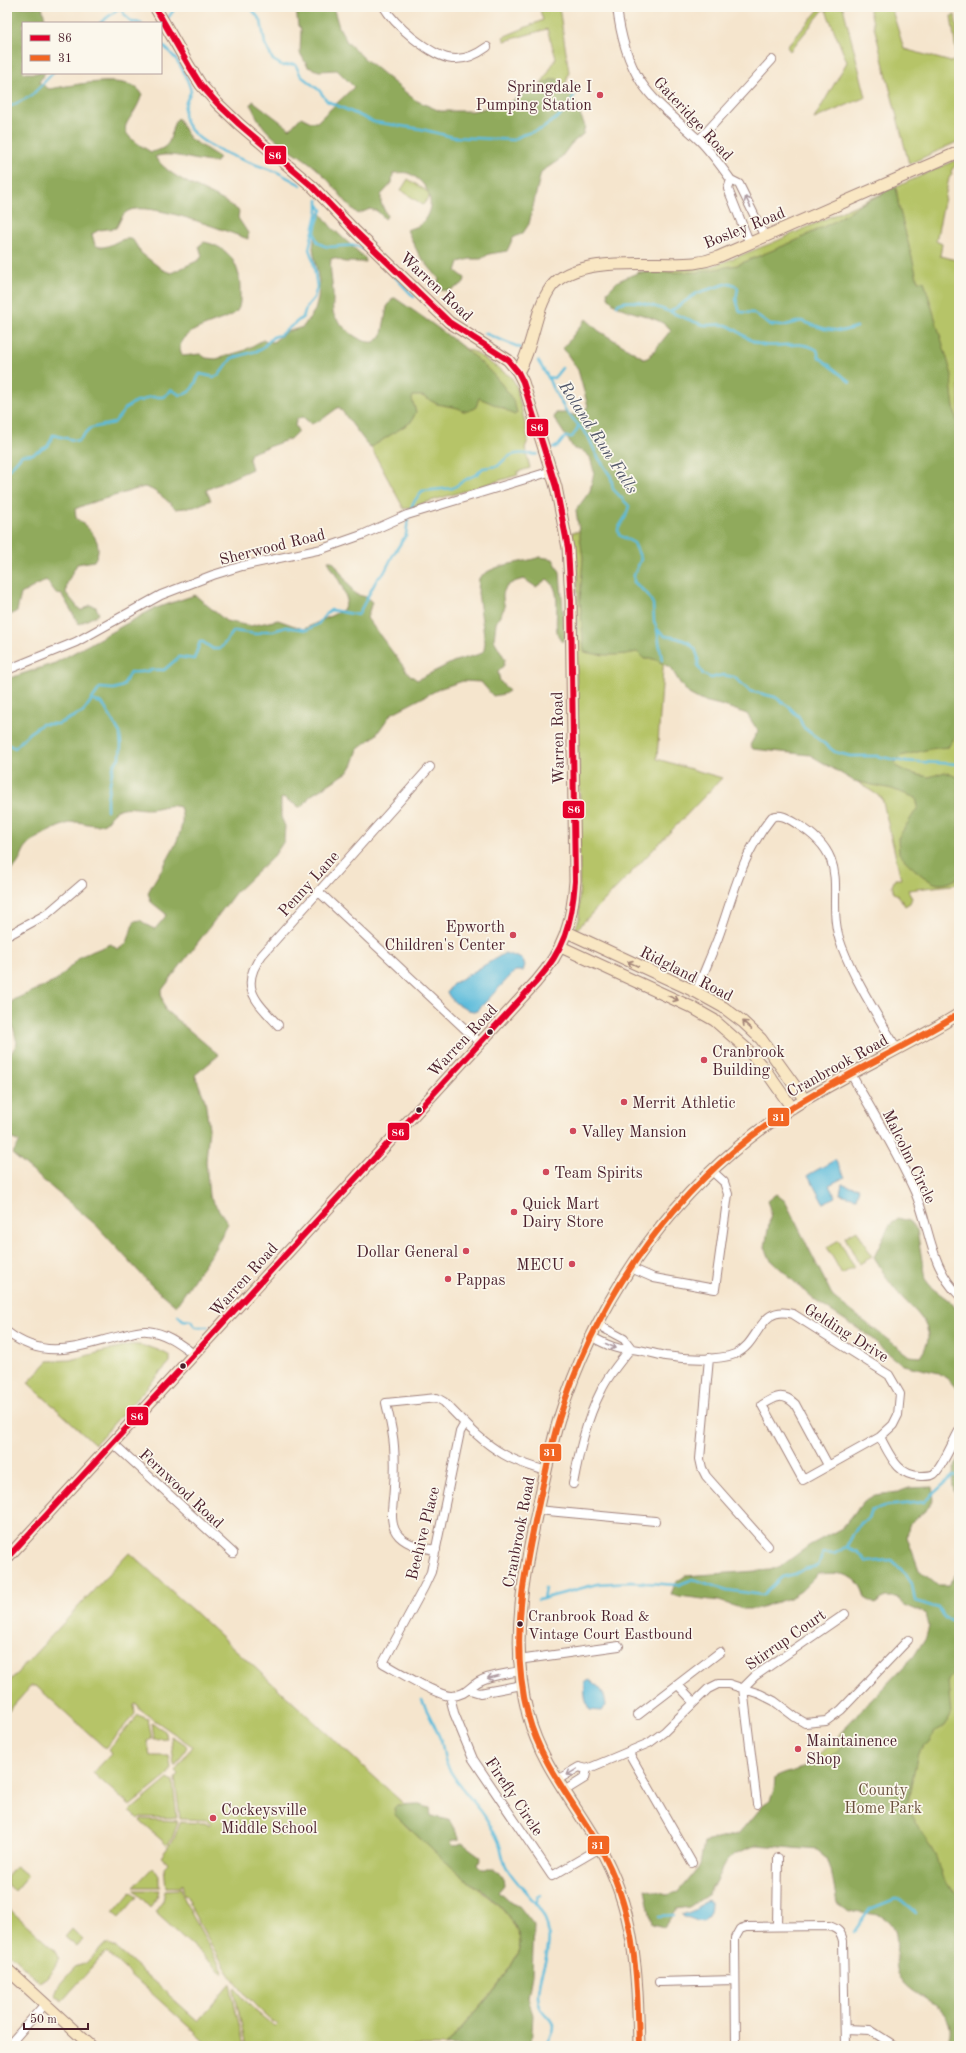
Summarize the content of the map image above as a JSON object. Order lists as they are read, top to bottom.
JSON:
{
  "streets": {
    "street": [
      "Gateridge Road",
      "Bosley Road",
      "Warren Road",
      "Sherwood Road",
      "Penny Lane",
      "Ridgland Road",
      "Cranbrook Road",
      "Malcolm Circle",
      "Gelding Drive",
      "Fernwood Road",
      "Beehive Place",
      "Stirrup Court",
      "Firefly Circle"
    ]
  },
  "crossings": [
    ["Gateridge Road", "Bosley Road"],
    ["Bosley Road", "Warren Road"],
    ["Warren Road", "Sherwood Road"],
    ["Warren Road", "Ridgland Road"],
    ["Warren Road", "Fernwood Road"],
    ["Ridgland Road", "Cranbrook Road"],
    ["Cranbrook Road", "Malcolm Circle"],
    ["Cranbrook Road", "Gelding Drive"],
    ["Cranbrook Road", "Firefly Circle"],
    ["Beehive Place", "Firefly Circle"]
  ],
  "water": ["Roland Run Falls"],
  "parks": ["County Home Park"],
  "places": [
    "Springdale I Pumping Station",
    "Epworth Children's Center",
    "Cranbrook Building",
    "Merrit Athletic",
    "Valley Mansion",
    "Team Spirits",
    "Quick Mart Dairy Store",
    "Dollar General",
    "MECU",
    "Pappas",
    "Cranbrook Road & Vintage Court Eastbound",
    "Maintainence Shop",
    "Cockeysville Middle School"
  ],
  "lines": ["transit line 86", "transit line 31"],
  "legend": ["86", "31"],
  "scale_bar": "50 m"
}
